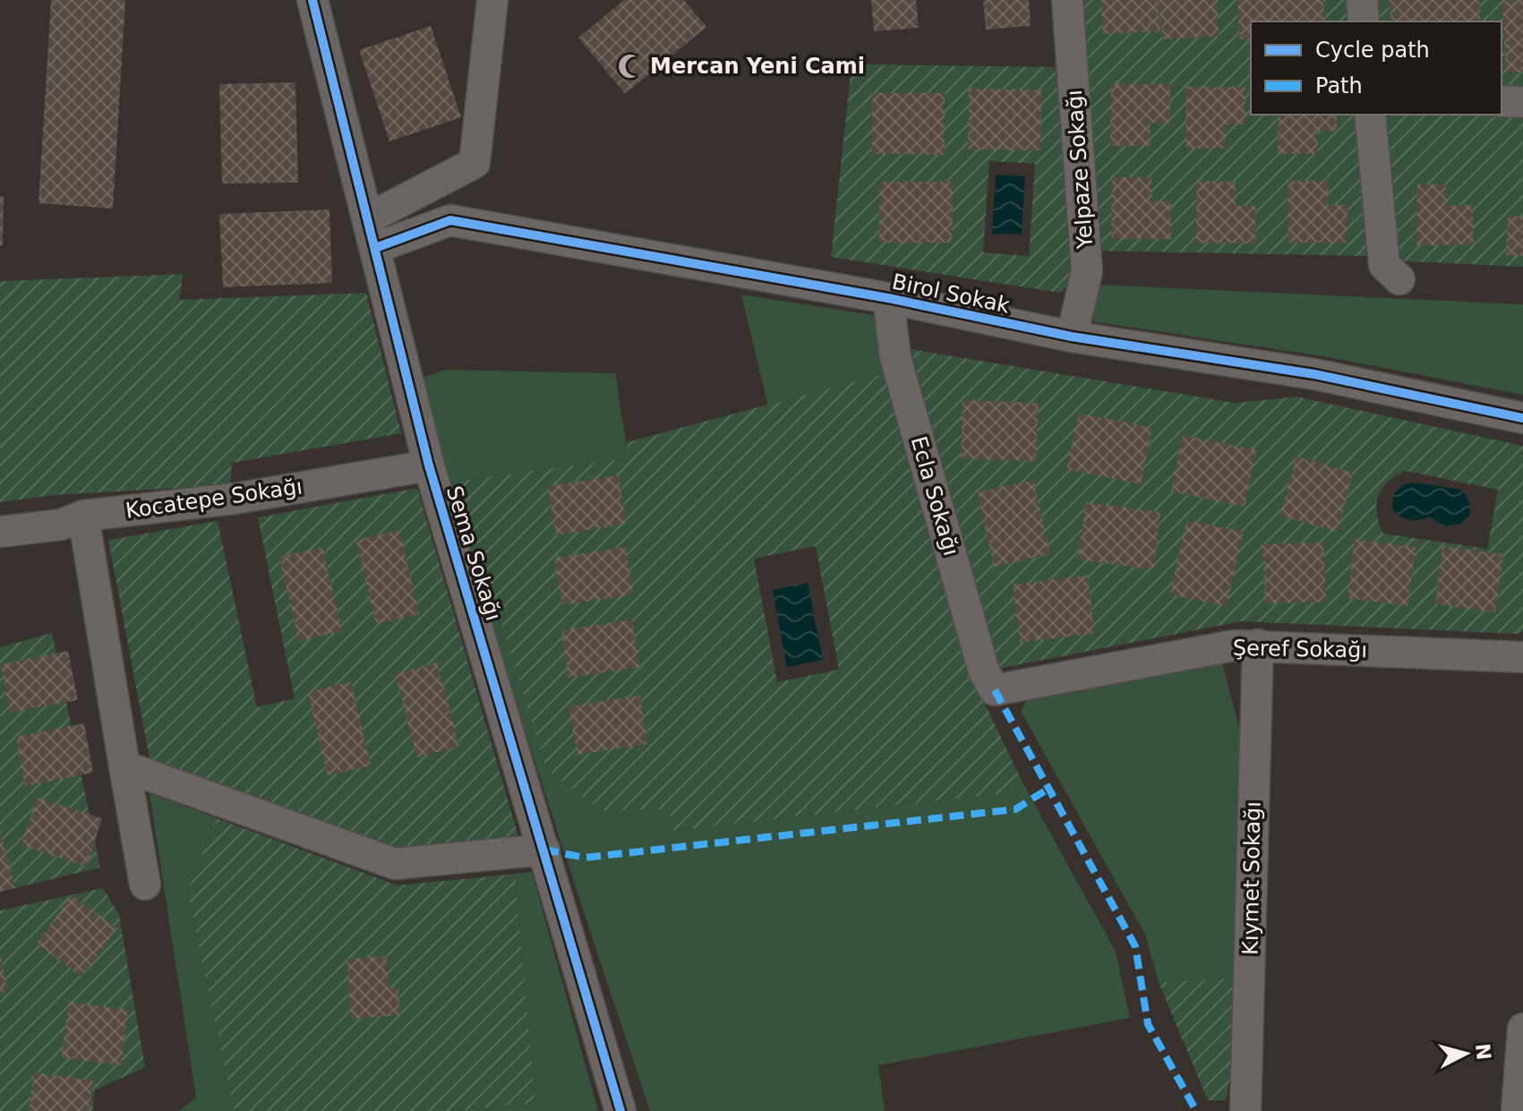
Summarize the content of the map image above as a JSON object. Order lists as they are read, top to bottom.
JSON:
{
  "streets": {
    "street": [
      "Yelpaze Sokağı",
      "Birol Sokak",
      "Ecla Sokağı",
      "Kocatepe Sokağı",
      "Sema Sokağı",
      "Şeref Sokağı",
      "Kıymet Sokağı"
    ]
  },
  "crossings": [
    ["Yelpaze Sokağı", "Birol Sokak"],
    ["Birol Sokak", "Ecla Sokağı"],
    ["Birol Sokak", "Sema Sokağı"],
    ["Ecla Sokağı", "Şeref Sokağı"],
    ["Kocatepe Sokağı", "Sema Sokağı"],
    ["Şeref Sokağı", "Kıymet Sokağı"]
  ],
  "places": {
    "mosque": ["Mercan Yeni Cami"]
  },
  "legend": ["Cycle path", "Path"],
  "north": "right"
}
